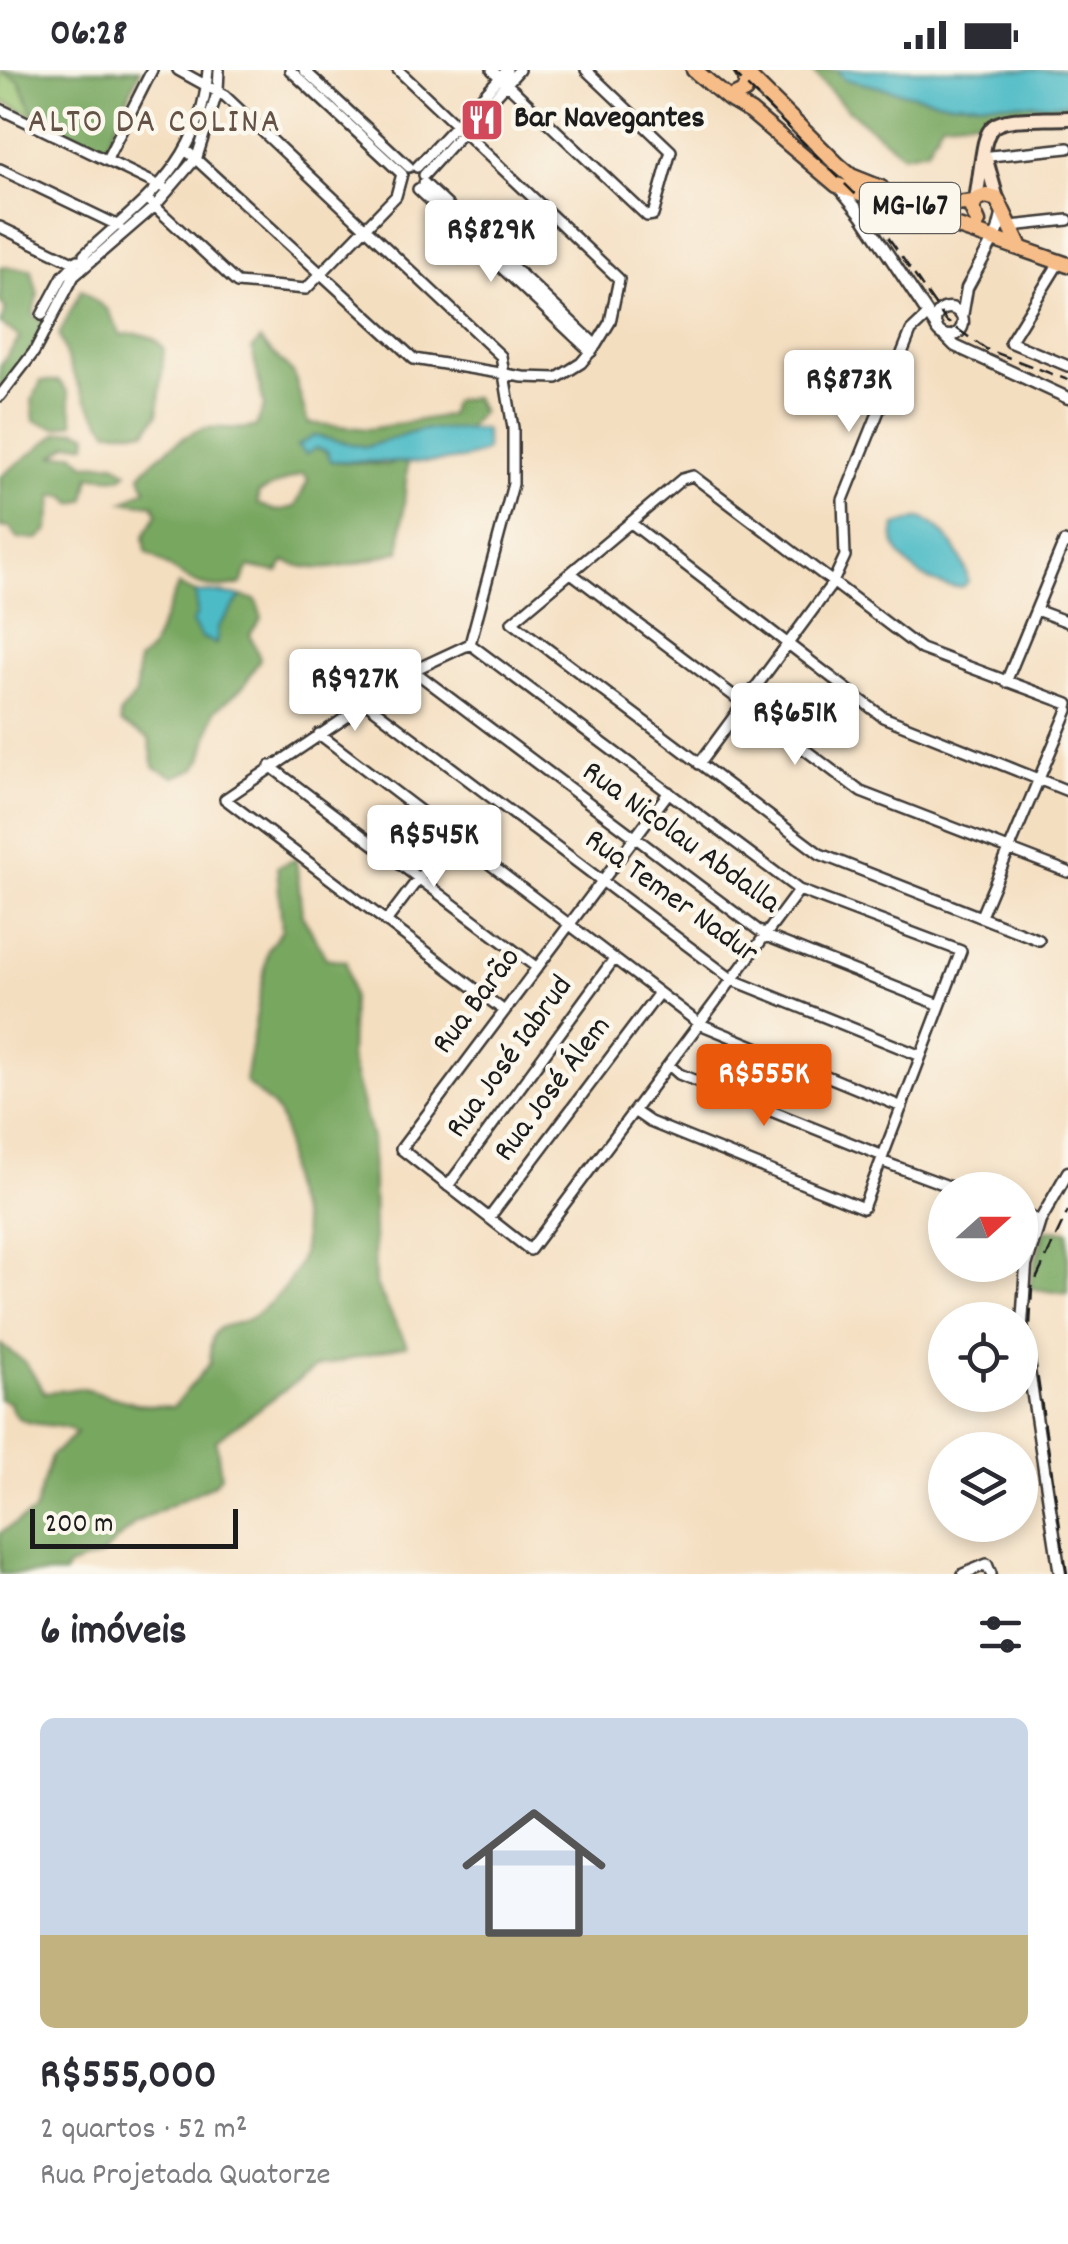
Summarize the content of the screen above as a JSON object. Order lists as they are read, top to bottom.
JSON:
{
  "streets": {
    "main road": ["MG-167"],
    "street": [
      "Rua Nicolau Abdalla",
      "Rua Temer Nadur",
      "Rua Barão",
      "Rua José Iabrud",
      "Rua José Álem"
    ]
  },
  "crossings": [
    ["Rua Nicolau Abdalla", "Rua Barão"],
    ["Rua Temer Nadur", "Rua Barão"],
    ["Rua Barão", "Rua José Iabrud"]
  ],
  "districts": ["ALTO DA COLINA"],
  "places": {
    "restaurant": ["Bar Navegantes"]
  },
  "scale_bar": "200 m",
  "north": "right",
  "page": {
    "status": "06:28",
    "price": [
      "R$829K",
      "R$873K",
      "R$927K",
      "R$651K",
      "R$545K",
      "R$555K"
    ],
    "scale": "200 m",
    "heading": "6 imóveis",
    "list": [
      {
        "name": "R$555,000",
        "note": "2 quartos · 52 m² · Rua Projetada Quatorze"
      }
    ]
  }
}
